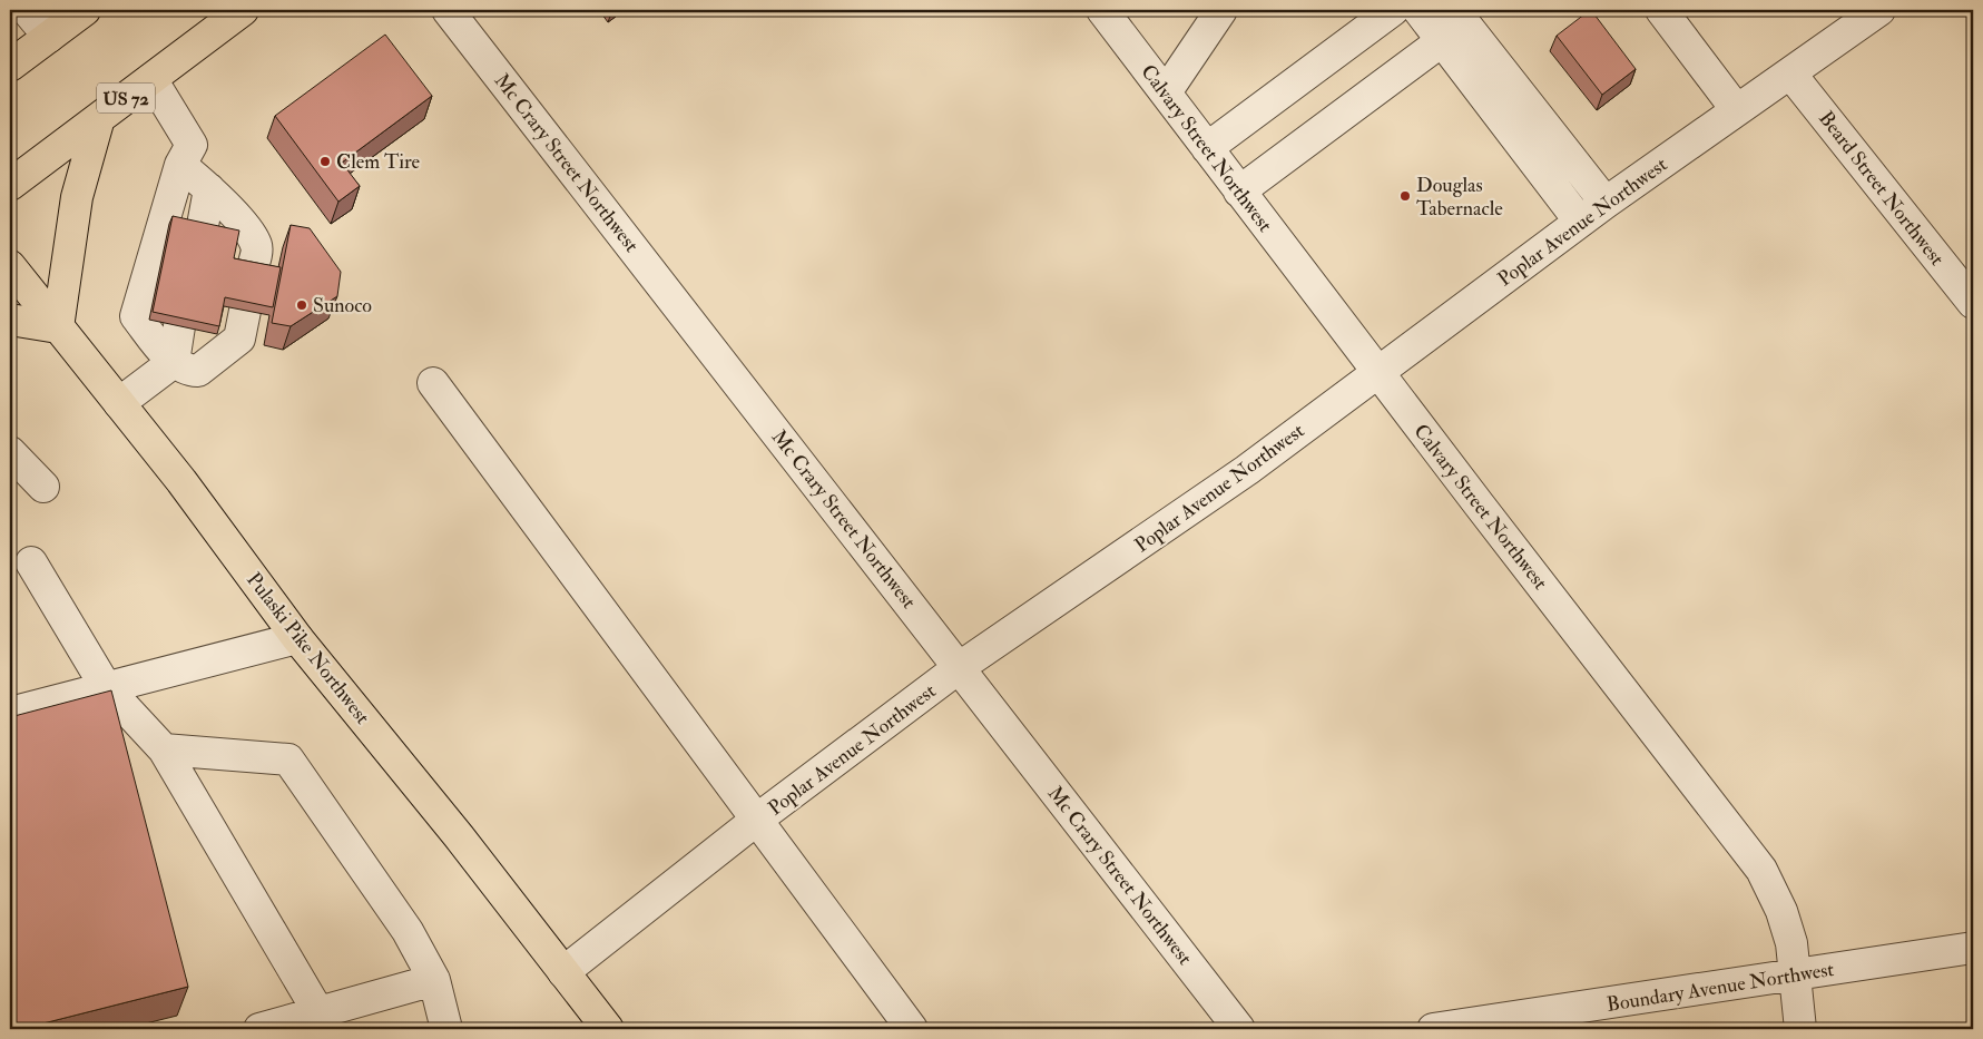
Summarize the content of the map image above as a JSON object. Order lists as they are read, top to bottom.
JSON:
{
  "streets": {
    "main road": ["US 72", "Pulaski Pike Northwest"],
    "street": [
      "Calvary Street Northwest",
      "Mc Crary Street Northwest",
      "Beard Street Northwest",
      "Poplar Avenue Northwest",
      "Boundary Avenue Northwest"
    ]
  },
  "crossings": [
    ["Calvary Street Northwest", "Poplar Avenue Northwest"],
    ["Calvary Street Northwest", "Boundary Avenue Northwest"],
    ["Mc Crary Street Northwest", "Poplar Avenue Northwest"],
    ["Beard Street Northwest", "Poplar Avenue Northwest"],
    ["Poplar Avenue Northwest", "Pulaski Pike Northwest"]
  ],
  "places": ["Clem Tire", "Douglas Tabernacle", "Sunoco"]
}
